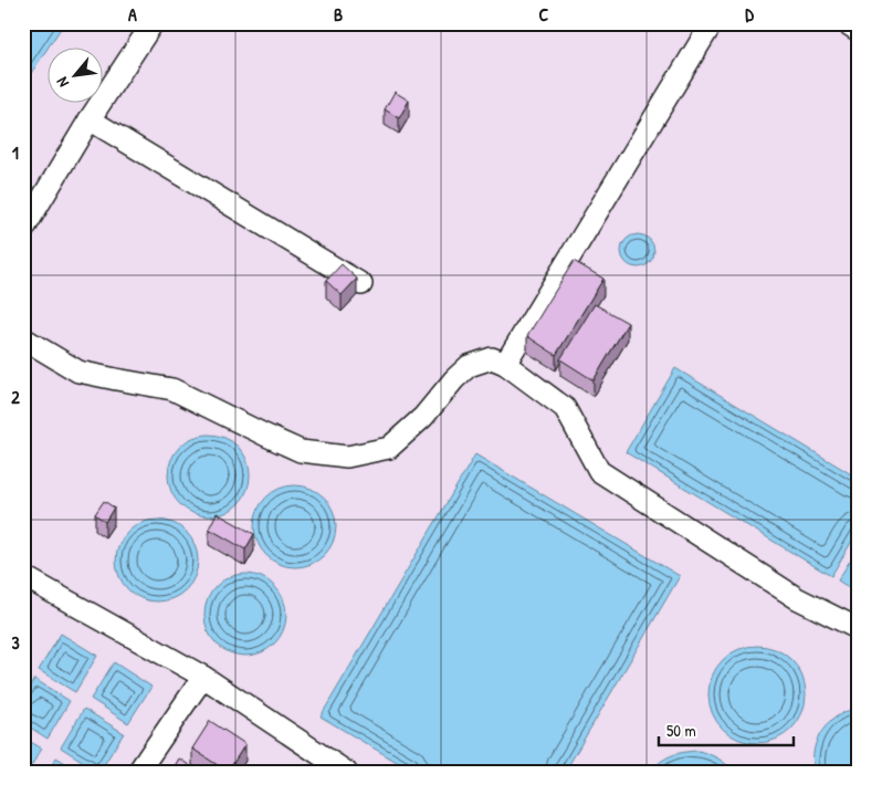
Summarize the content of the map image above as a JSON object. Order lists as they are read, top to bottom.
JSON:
{
  "scale_bar": "50 m",
  "north": "bottom left",
  "grid": {
    "columns": [
      "A",
      "B",
      "C",
      "D"
    ],
    "rows": ["1", "2", "3"]
  }
}
